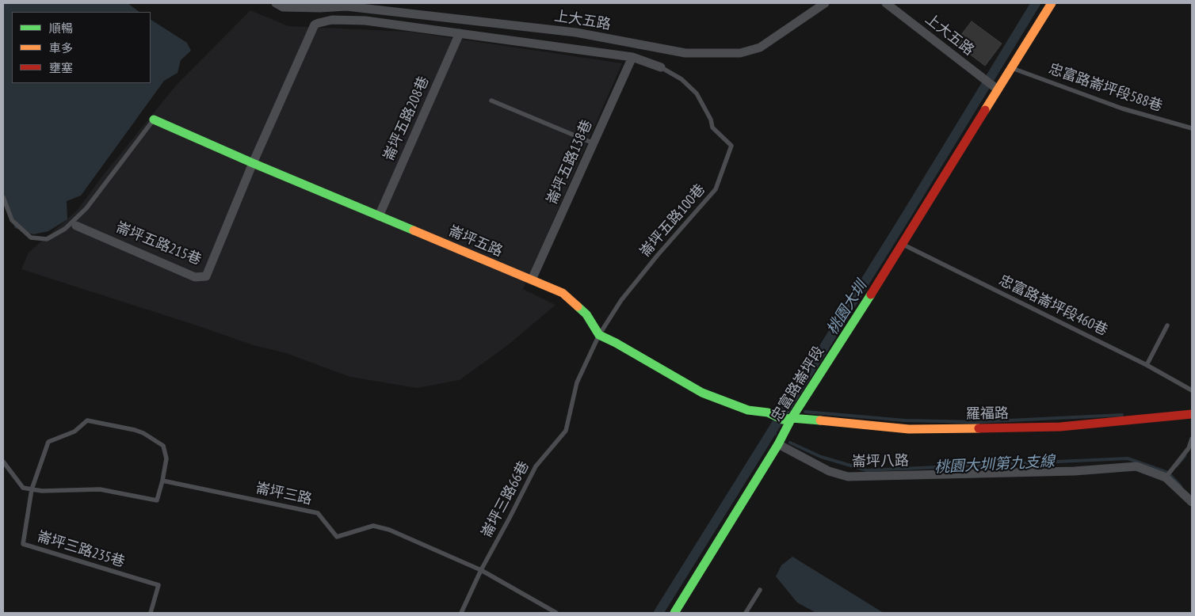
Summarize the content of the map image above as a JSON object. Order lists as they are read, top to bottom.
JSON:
{
  "streets": {
    "street": [
      "上大五路",
      "崙坪五路208巷",
      "崙坪五路138巷",
      "崙坪五路",
      "崙坪五路215巷",
      "忠富路崙坪段",
      "羅福路",
      "崙坪八路"
    ],
    "lane": [
      "忠富路崙坪段588巷",
      "崙坪五路100巷",
      "忠富路崙坪段460巷",
      "崙坪三路",
      "崙坪三路66巷",
      "崙坪三路235巷"
    ]
  },
  "crossings": [
    ["上大五路", "忠富路崙坪段"],
    ["忠富路崙坪段588巷", "忠富路崙坪段"],
    ["崙坪五路208巷", "崙坪五路"],
    ["崙坪五路138巷", "崙坪五路"],
    ["崙坪五路100巷", "崙坪五路"],
    ["崙坪五路100巷", "羅福路"],
    ["崙坪五路100巷", "崙坪三路66巷"],
    ["崙坪五路", "崙坪五路215巷"],
    ["崙坪五路", "羅福路"],
    ["崙坪五路", "崙坪三路66巷"],
    ["忠富路崙坪段460巷", "忠富路崙坪段"],
    ["忠富路崙坪段", "羅福路"],
    ["忠富路崙坪段", "崙坪八路"],
    ["羅福路", "崙坪三路66巷"],
    ["崙坪三路", "崙坪三路66巷"]
  ],
  "water": ["桃園大圳", "桃園大圳第九支線"],
  "legend": ["順暢", "車多", "壅塞"]
}
